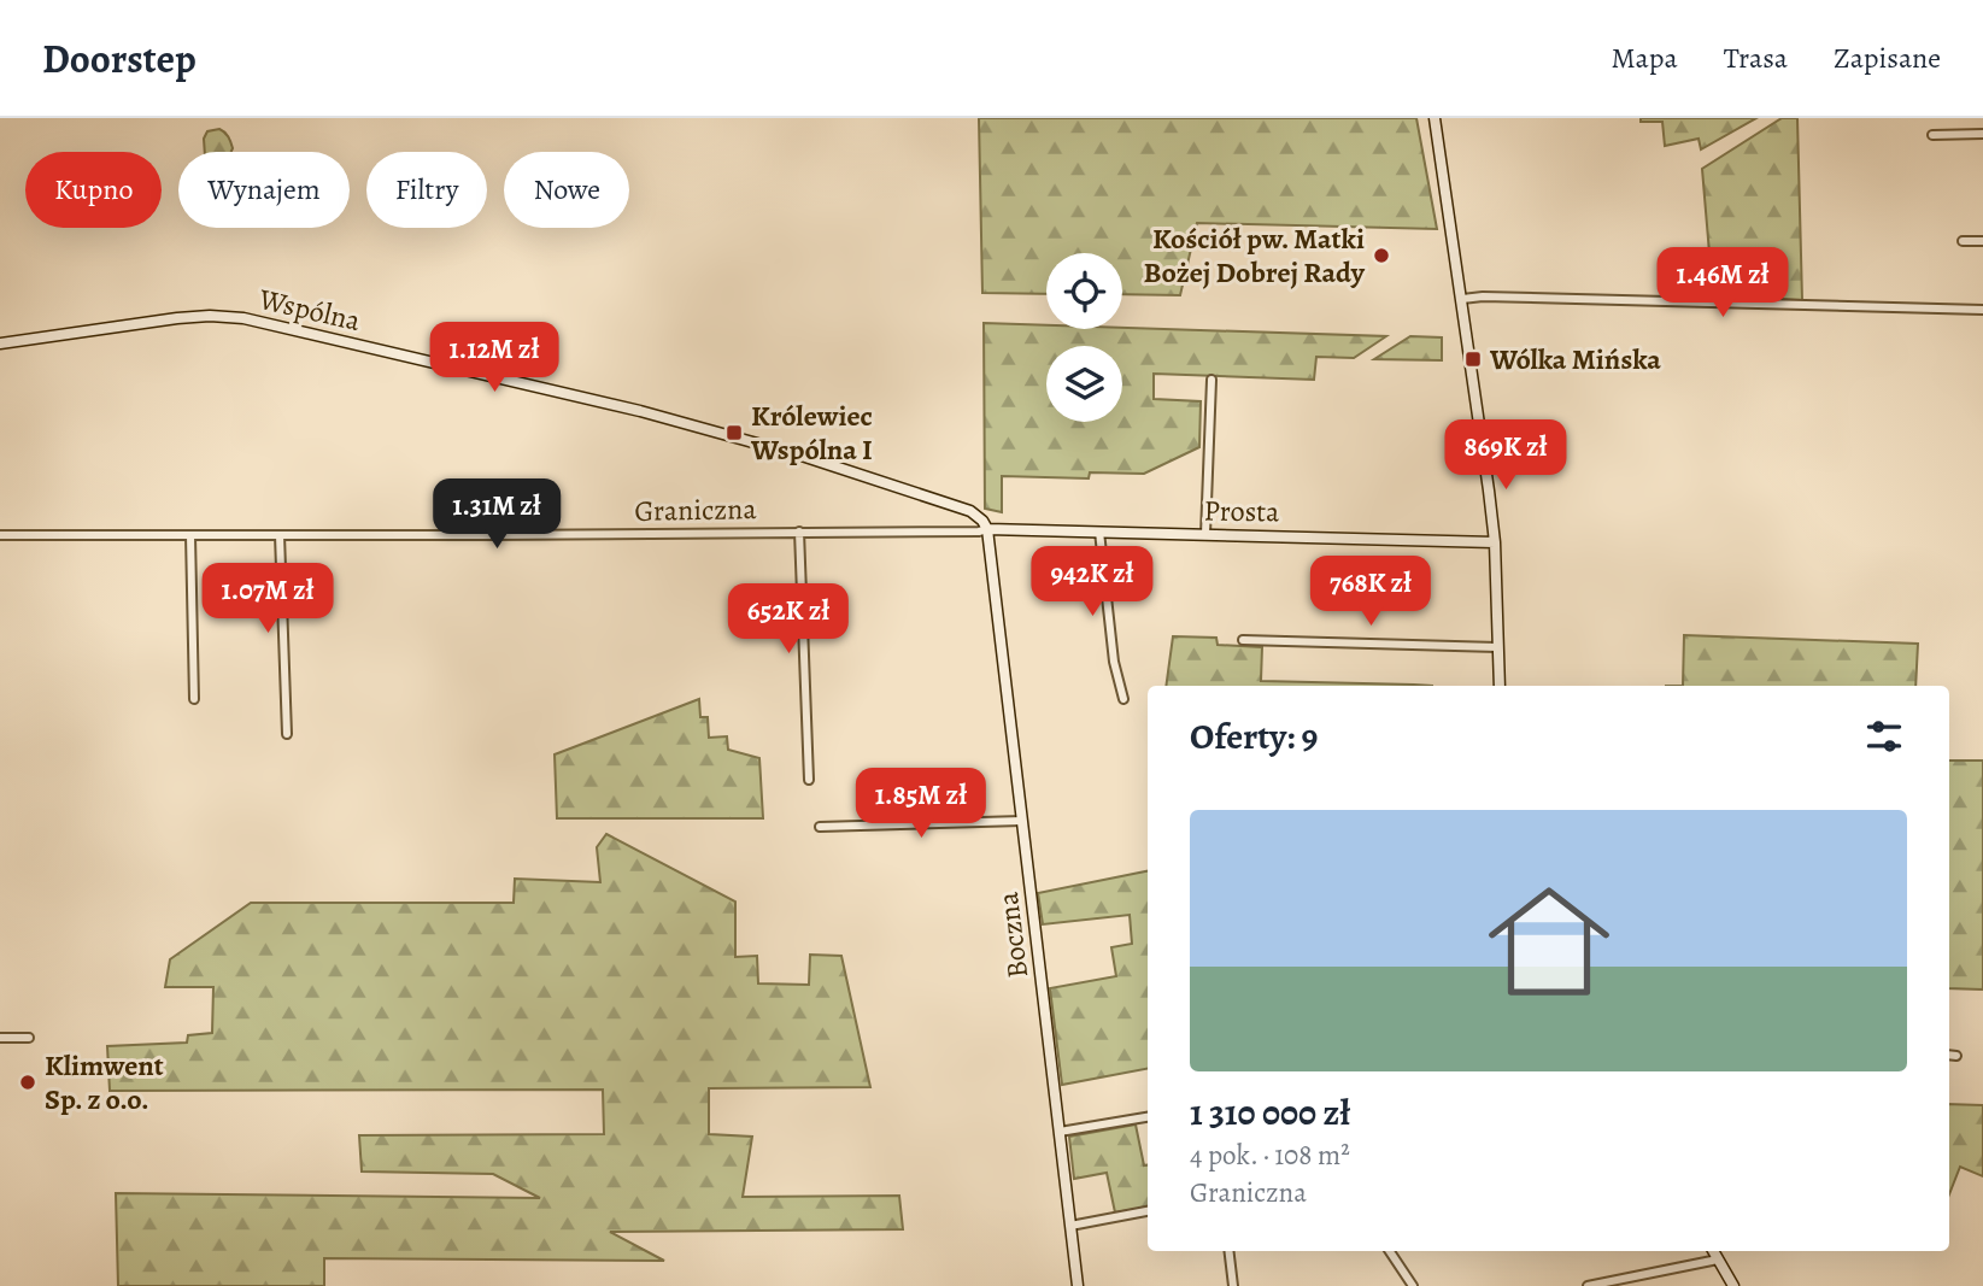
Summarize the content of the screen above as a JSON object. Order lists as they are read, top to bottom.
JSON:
{
  "streets": {
    "street": [
      "Wspólna",
      "Graniczna",
      "Prosta",
      "Boczna"
    ]
  },
  "crossings": [
    ["Wspólna", "Graniczna"],
    ["Wspólna", "Prosta"],
    ["Wspólna", "Boczna"],
    ["Graniczna", "Prosta"],
    ["Graniczna", "Boczna"],
    ["Prosta", "Boczna"]
  ],
  "places": {
    "other": ["Kościół pw. Matki Bożej Dobrej Rady", "Klimwent Sp. z o.o."],
    "transit": ["Wólka Mińska", "Królewiec Wspólna I"]
  },
  "page": {
    "header": "Doorstep",
    "nav": ["Mapa", "Trasa", "Zapisane"],
    "chip": [
      "Kupno",
      "Wynajem",
      "Filtry",
      "Nowe"
    ],
    "price": [
      "1.46M zł",
      "1.12M zł",
      "869K zł",
      "1.31M zł",
      "942K zł",
      "768K zł",
      "1.07M zł",
      "652K zł",
      "1.85M zł"
    ],
    "heading": "Oferty: 9",
    "list": [
      {
        "name": "1 310 000 zł",
        "note": "4 pok. · 108 m² · Graniczna"
      }
    ]
  }
}
